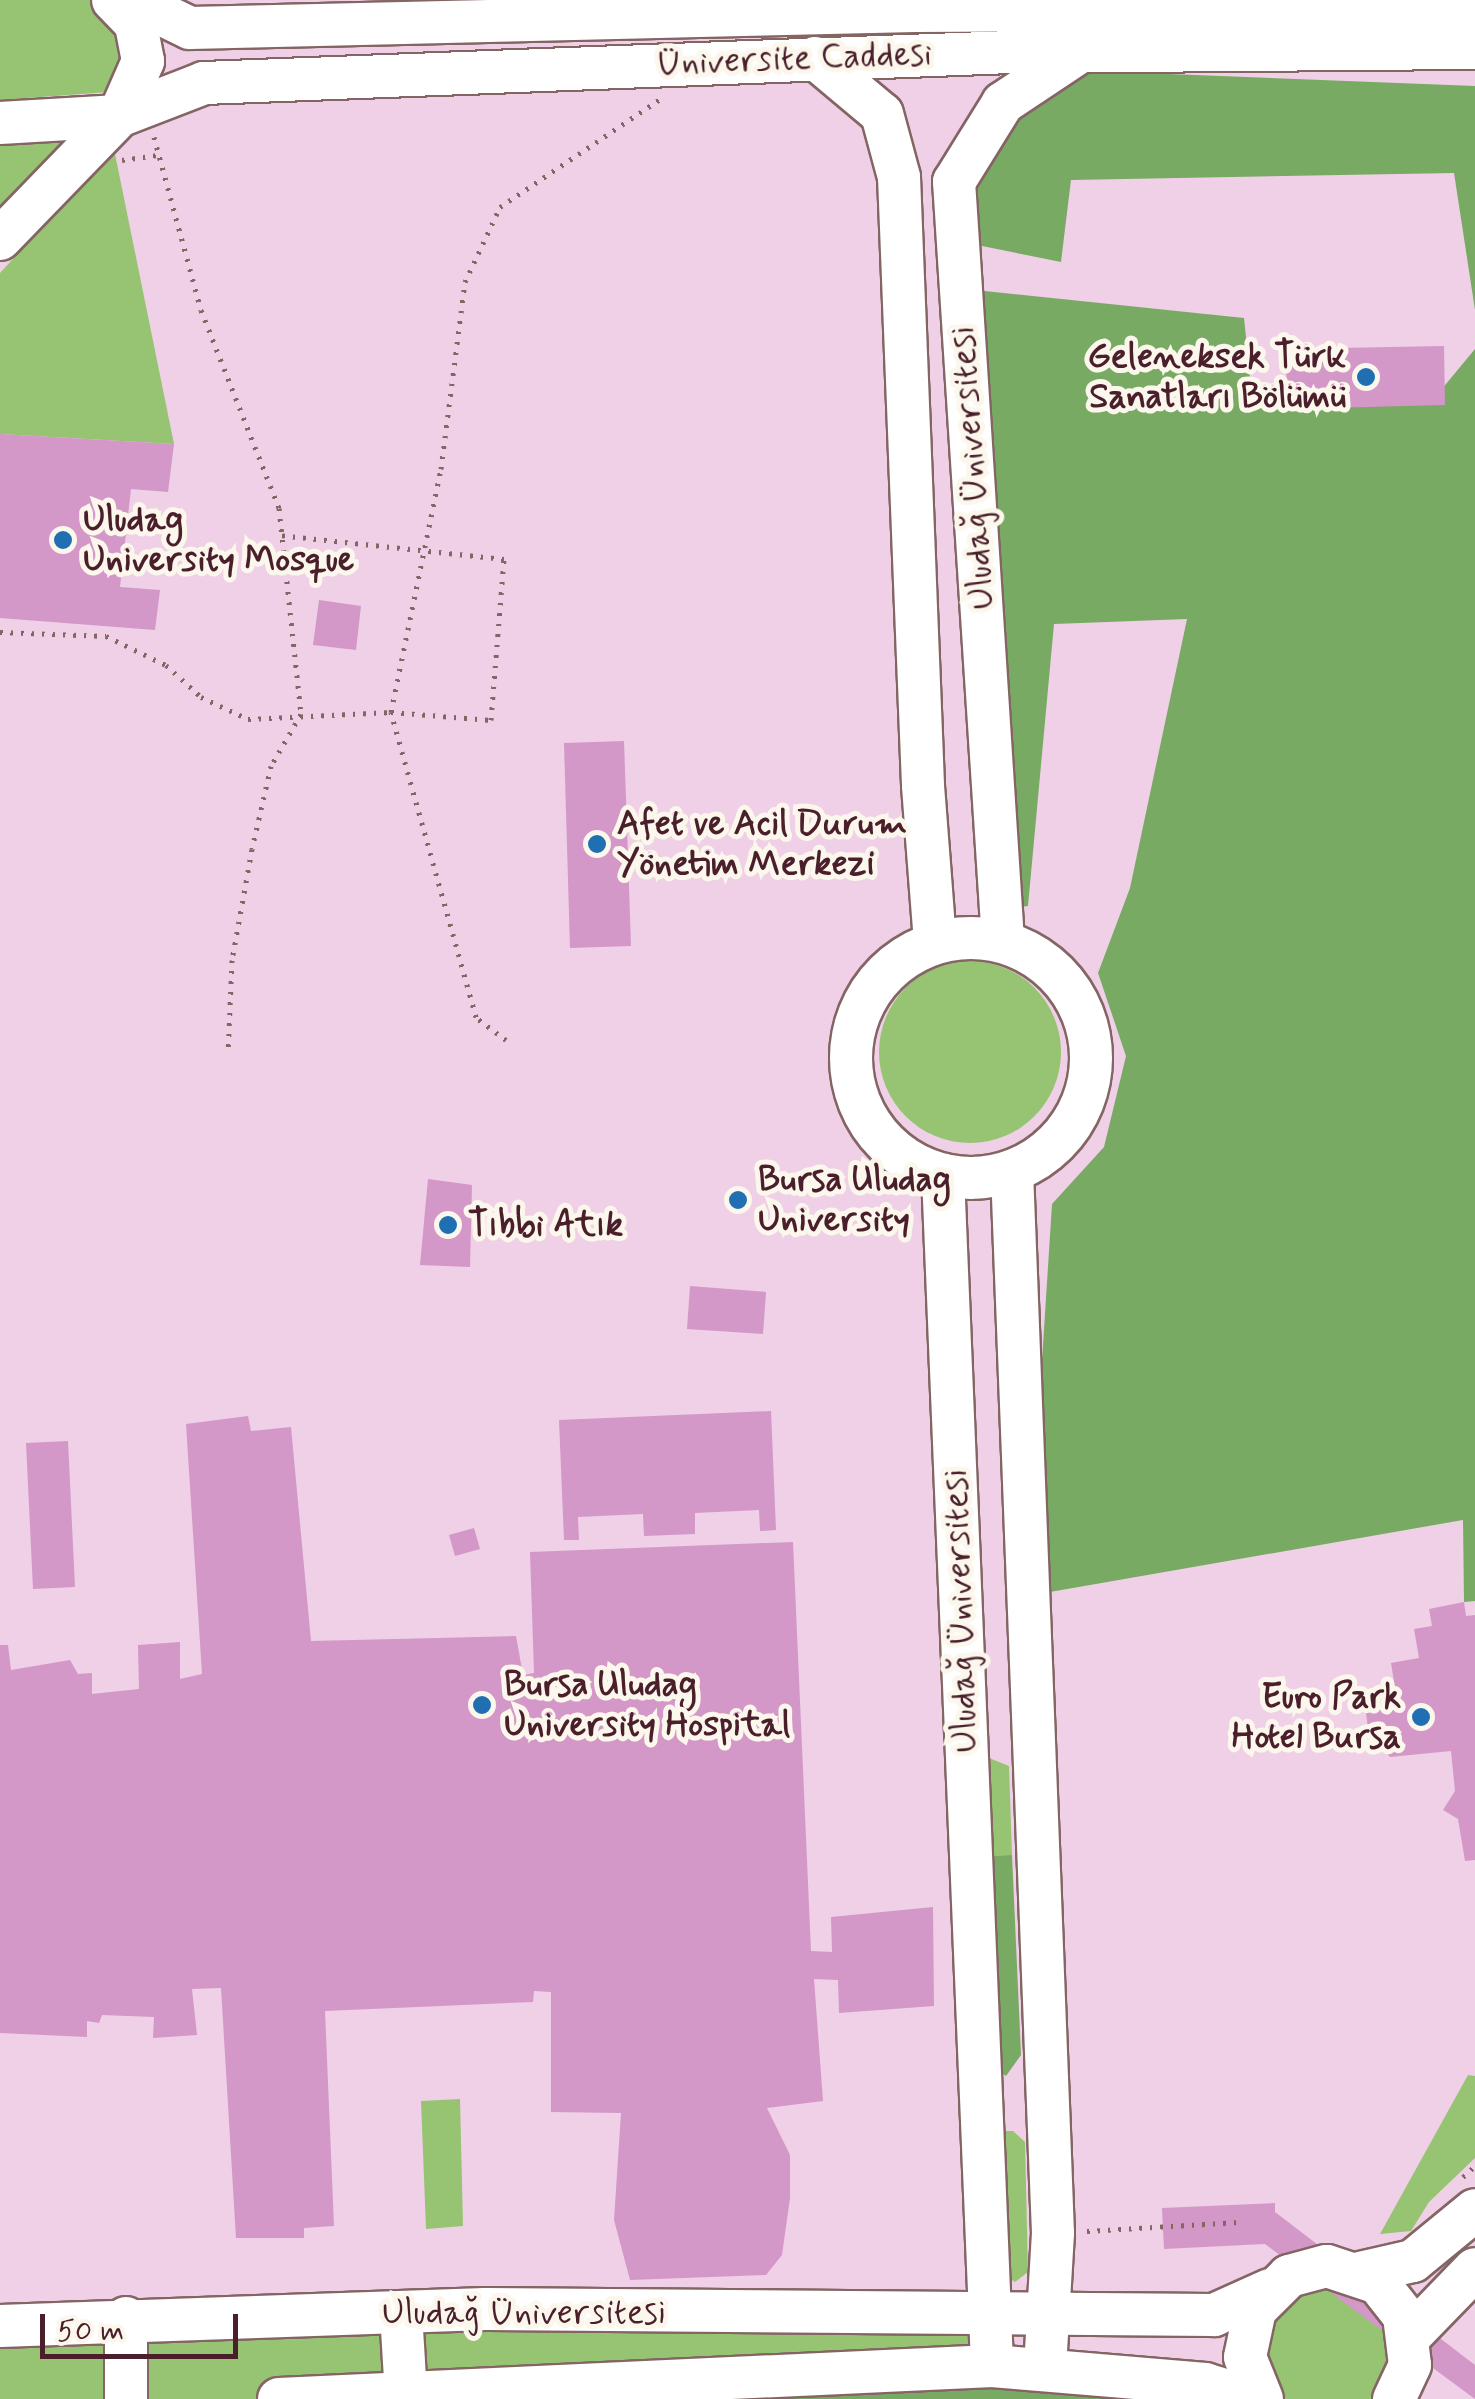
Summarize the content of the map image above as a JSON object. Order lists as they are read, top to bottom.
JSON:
{
  "streets": {
    "street": ["Üniversite Caddesi", "Uludağ Üniversitesi"]
  },
  "crossings": [
    ["Üniversite Caddesi", "Uludağ Üniversitesi"]
  ],
  "places": [
    "Geleneksek Türk Sanatları Bölümü",
    "Uludag University Mosque",
    "Afet ve Acil Durum Yönetim Merkezi",
    "Bursa Uludag University",
    "Tıbbi Atık",
    "Bursa Uludag University Hospital",
    "Euro Park Hotel Bursa"
  ],
  "scale_bar": "50 m"
}
